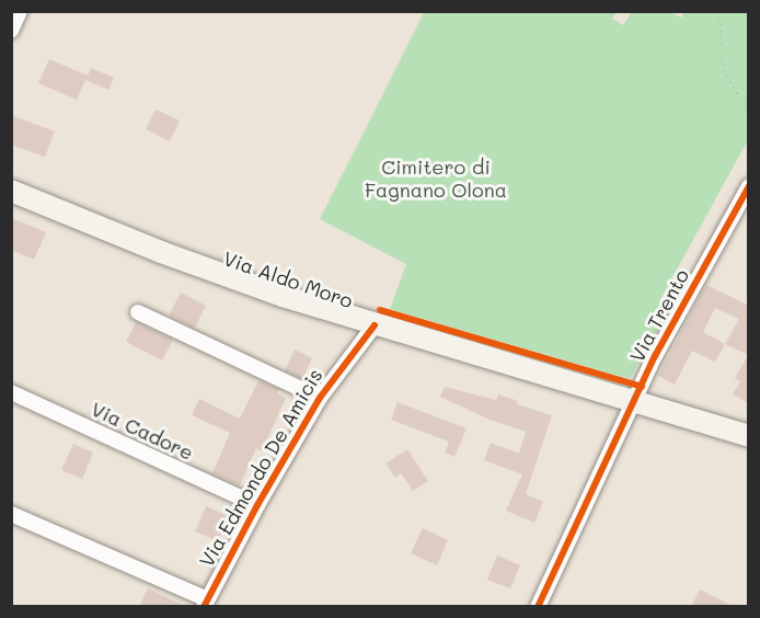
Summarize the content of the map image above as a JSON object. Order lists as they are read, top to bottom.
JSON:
{
  "streets": {
    "main road": ["Via Aldo Moro"],
    "street": ["Via Trento", "Via Cadore", "Via Edmondo De Amicis"]
  },
  "crossings": [
    ["Via Aldo Moro", "Via Trento"],
    ["Via Aldo Moro", "Via Edmondo De Amicis"],
    ["Via Cadore", "Via Edmondo De Amicis"]
  ],
  "parks": ["Cimitero di Fagnano Olona"]
}
